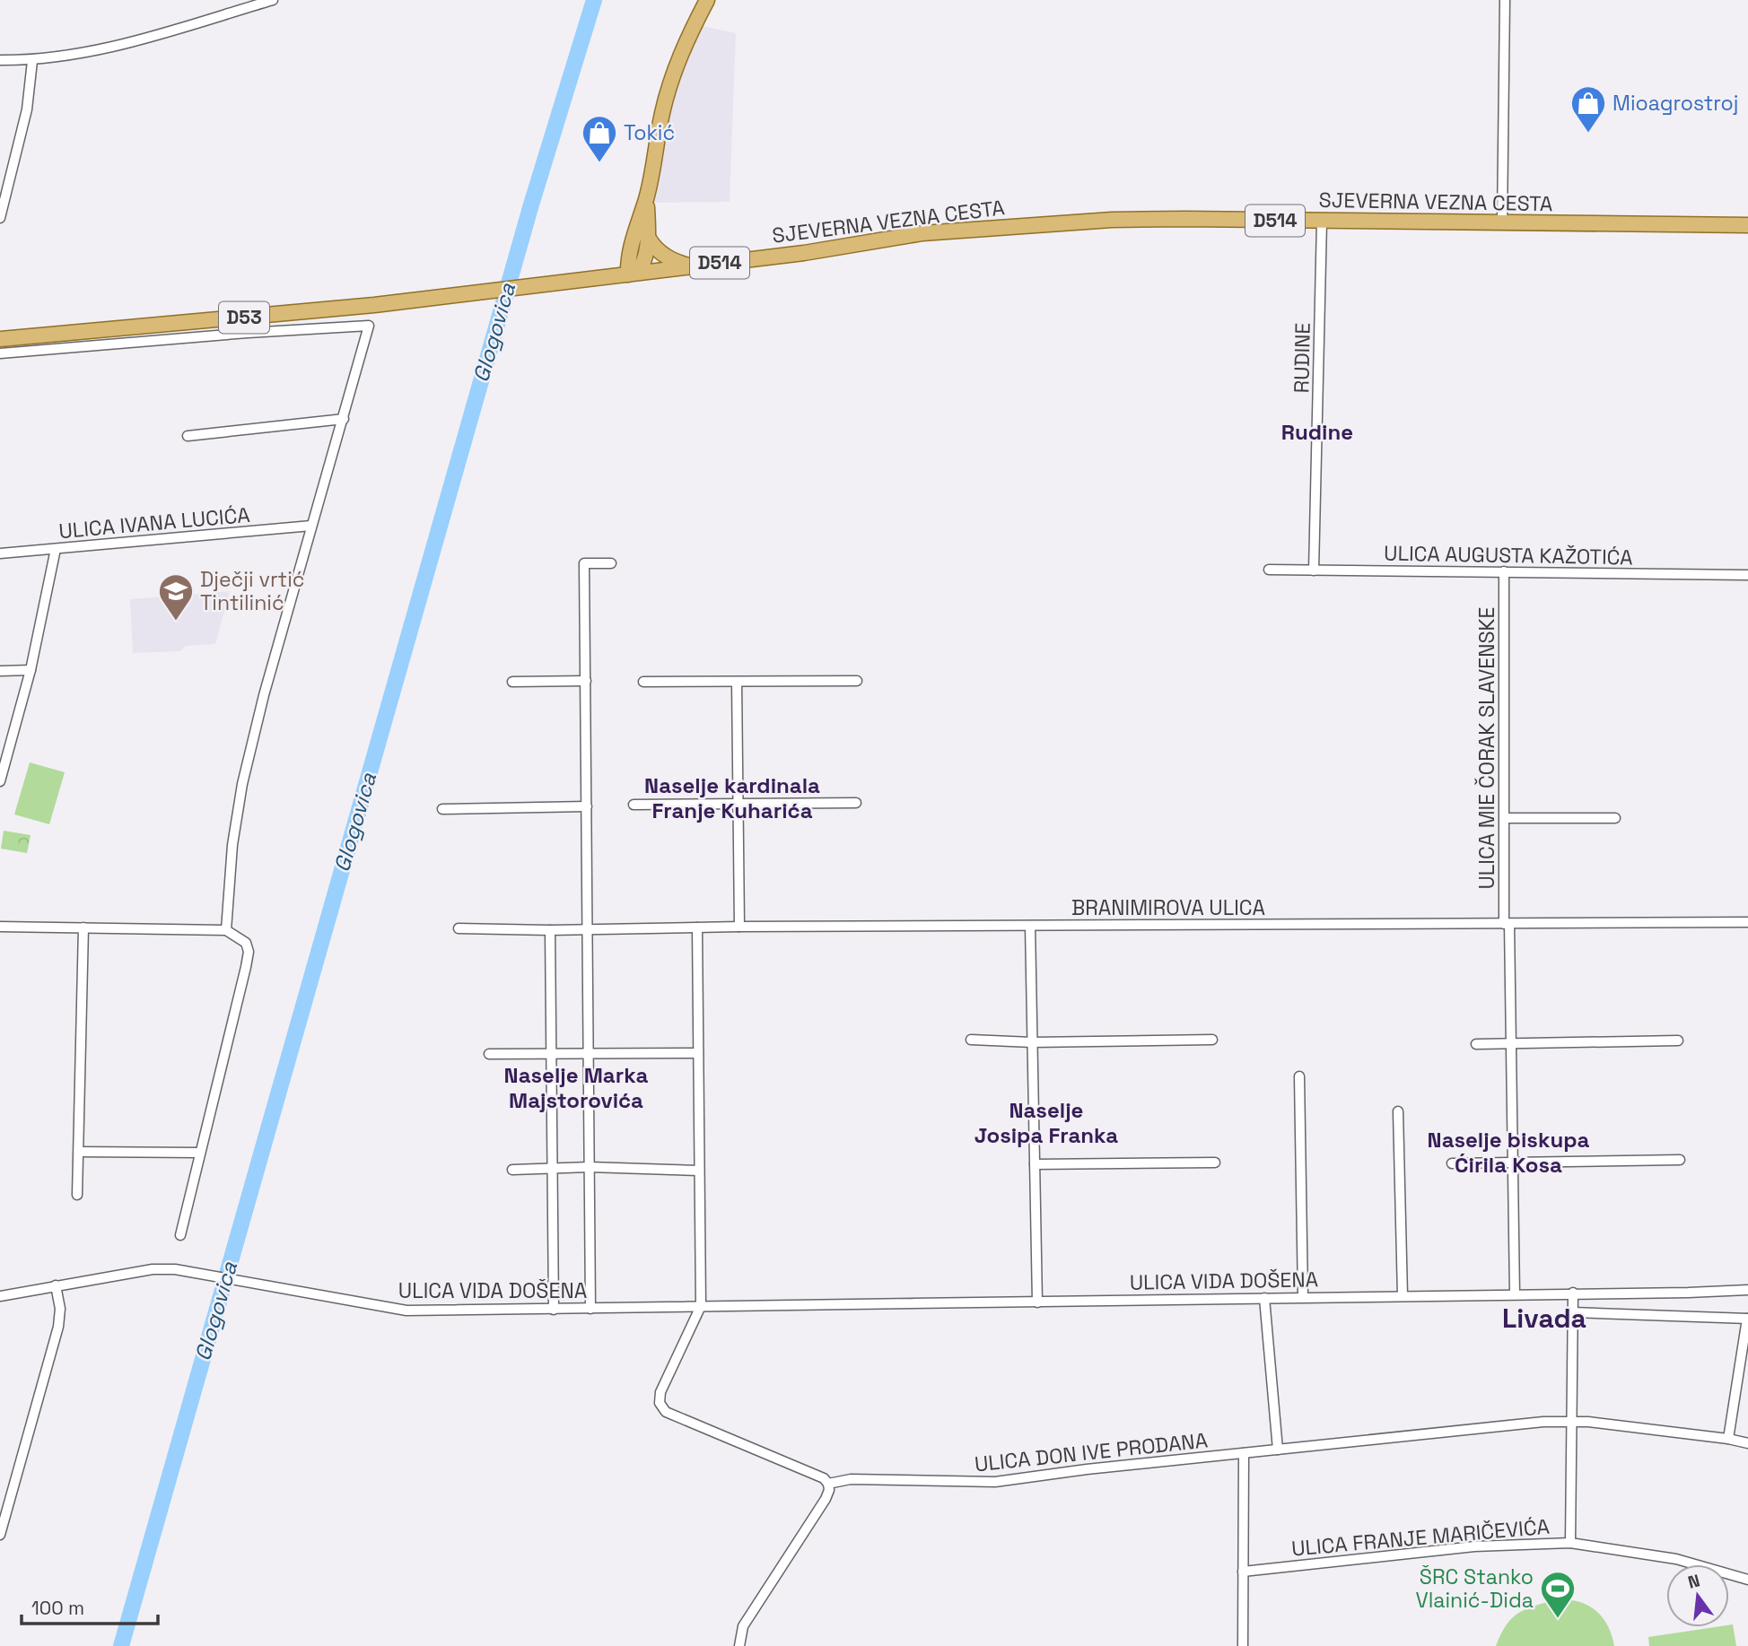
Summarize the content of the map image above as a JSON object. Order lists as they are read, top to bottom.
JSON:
{
  "streets": {
    "main road": ["SJEVERNA VEZNA CESTA", "D514", "D53"],
    "street": [
      "RUDINE",
      "ULICA IVANA LUCIĆA",
      "ULICA AUGUSTA KAŽOTIĆA",
      "ULICA MIE ČORAK SLAVENSKE",
      "BRANIMIROVA ULICA",
      "ULICA VIDA DOŠENA",
      "ULICA DON IVE PRODANA",
      "ULICA FRANJE MARIČEVIĆA"
    ]
  },
  "crossings": [
    ["SJEVERNA VEZNA CESTA", "RUDINE"],
    ["RUDINE", "ULICA AUGUSTA KAŽOTIĆA"],
    ["ULICA AUGUSTA KAŽOTIĆA", "ULICA MIE ČORAK SLAVENSKE"],
    ["ULICA MIE ČORAK SLAVENSKE", "BRANIMIROVA ULICA"]
  ],
  "districts": [
    "Rudine",
    "Naselje kardinala Franje Kuharića",
    "Naselje Marka Majstorovića",
    "Naselje Josipa Franka",
    "Naselje biskupa Ćirila Kosa",
    "Livada"
  ],
  "water": ["Glogovica"],
  "places": {
    "shop": ["Mioagrostroj", "Tokić"],
    "school or university": ["Dječji vrtić Tintilinić"],
    "sports": ["ŠRC Stanko Vlainić-Dida"]
  },
  "scale_bar": "100 m",
  "north": "top"
}
